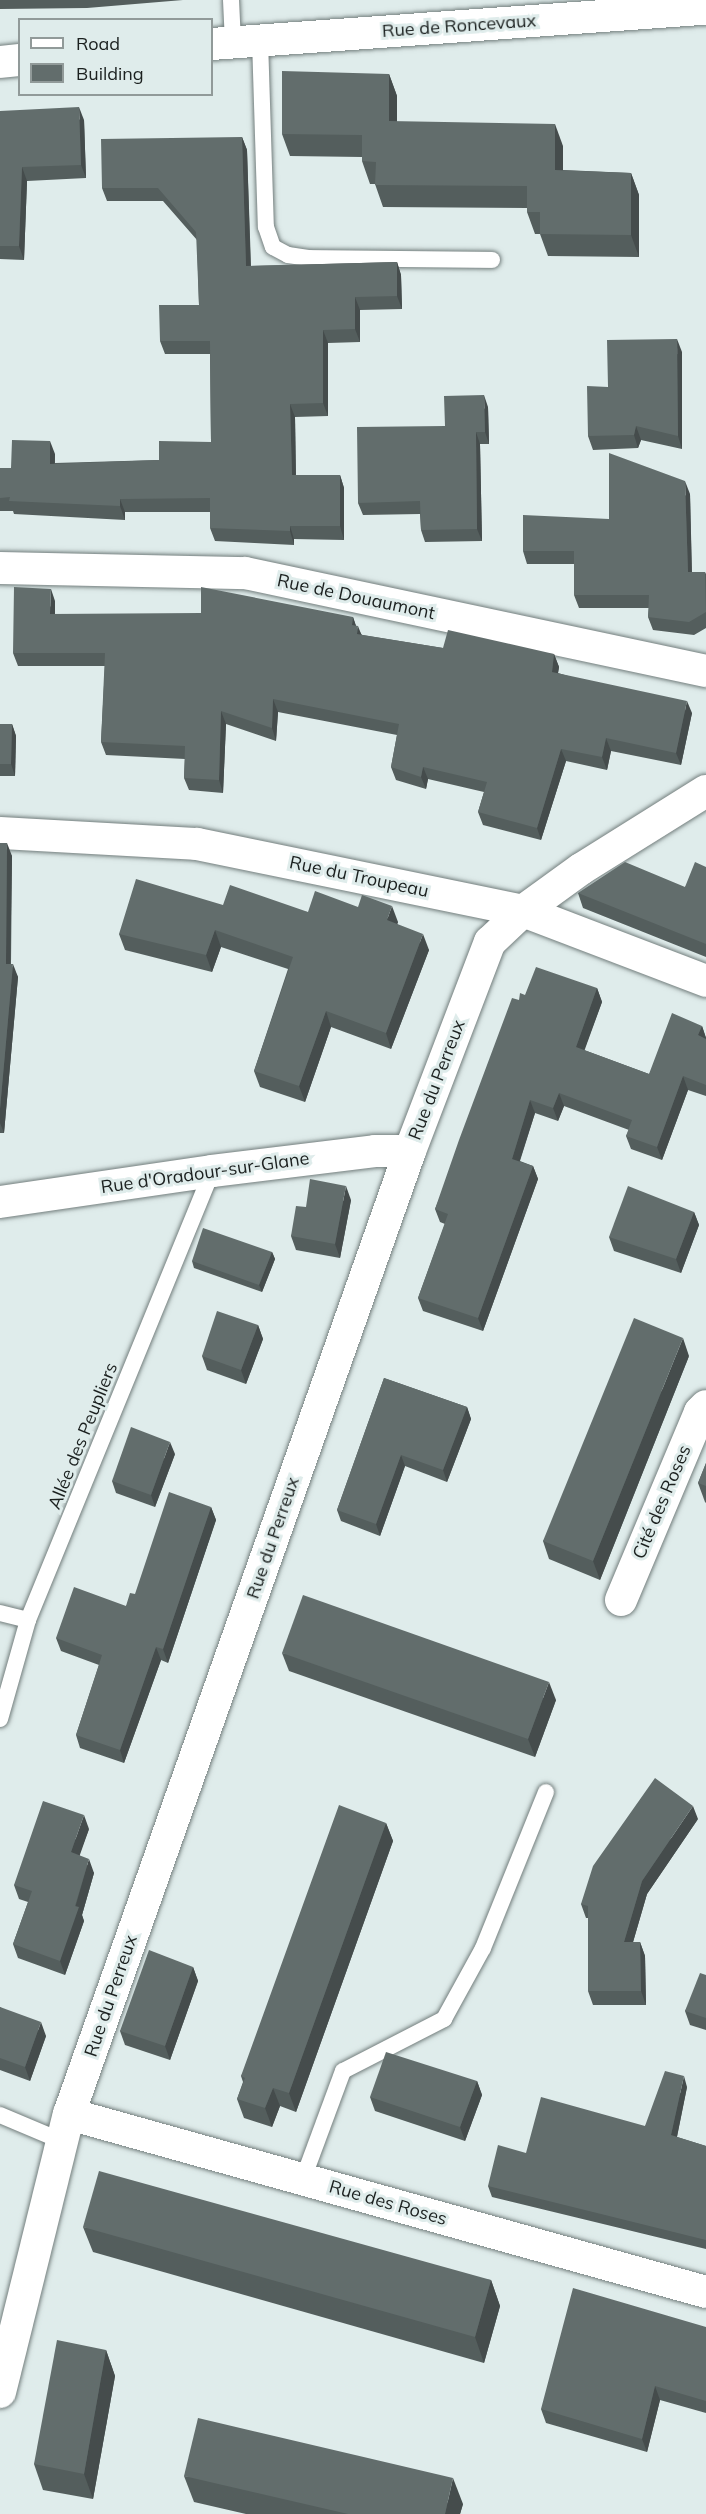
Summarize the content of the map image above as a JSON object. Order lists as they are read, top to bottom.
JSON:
{
  "streets": {
    "street": [
      "Rue de Roncevaux",
      "Rue de Douaumont",
      "Rue du Troupeau",
      "Rue du Perreux",
      "Rue d'Oradour-sur-Glane",
      "Cité des Roses",
      "Rue des Roses"
    ],
    "lane": ["Allée des Peupliers"]
  },
  "crossings": [
    ["Rue du Troupeau", "Rue du Perreux"],
    ["Rue du Perreux", "Rue d'Oradour-sur-Glane"],
    ["Rue du Perreux", "Rue des Roses"],
    ["Rue d'Oradour-sur-Glane", "Allée des Peupliers"]
  ],
  "legend": ["Road", "Building"]
}
